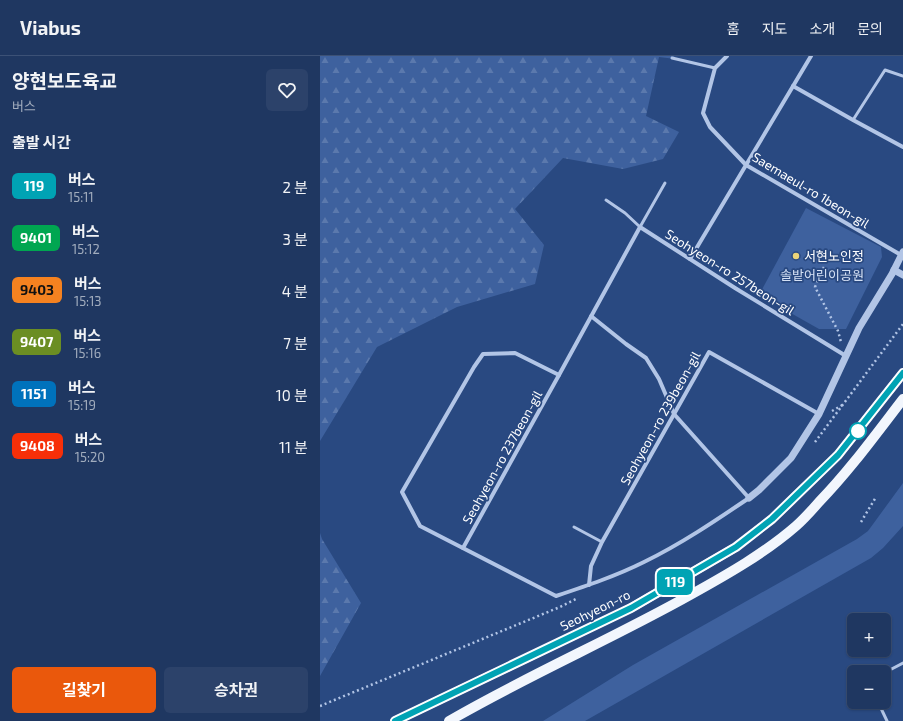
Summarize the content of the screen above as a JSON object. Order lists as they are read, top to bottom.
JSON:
{
  "streets": {
    "main road": ["Seohyeon-ro"],
    "street": [
      "Saemaeul-ro 1beon-gil",
      "Seohyeon-ro 257beon-gil",
      "Seohyeon-ro 239beon-gil",
      "Seohyeon-ro 237beon-gil"
    ]
  },
  "crossings": [
    ["Seohyeon-ro 257beon-gil", "Seohyeon-ro 237beon-gil"]
  ],
  "parks": ["솔밭어린이공원"],
  "places": ["서현노인정"],
  "lines": ["bus line 119"],
  "page": {
    "header": "Viabus",
    "nav": [
      "홈",
      "지도",
      "소개",
      "문의"
    ],
    "heading": [
      ["양현보도육교", "버스"],
      "출발 시간"
    ],
    "on_map": "119",
    "list": [
      {
        "mark": "119",
        "name": "버스",
        "note": "15:11",
        "value": "2 분"
      },
      {
        "mark": "9401",
        "name": "버스",
        "note": "15:12",
        "value": "3 분"
      },
      {
        "mark": "9403",
        "name": "버스",
        "note": "15:13",
        "value": "4 분"
      },
      {
        "mark": "9407",
        "name": "버스",
        "note": "15:16",
        "value": "7 분"
      },
      {
        "mark": "1151",
        "name": "버스",
        "note": "15:19",
        "value": "10 분"
      },
      {
        "mark": "9408",
        "name": "버스",
        "note": "15:20",
        "value": "11 분"
      }
    ],
    "map_buttons": ["+", "−"],
    "buttons": ["길찾기", "승차권"]
  }
}
